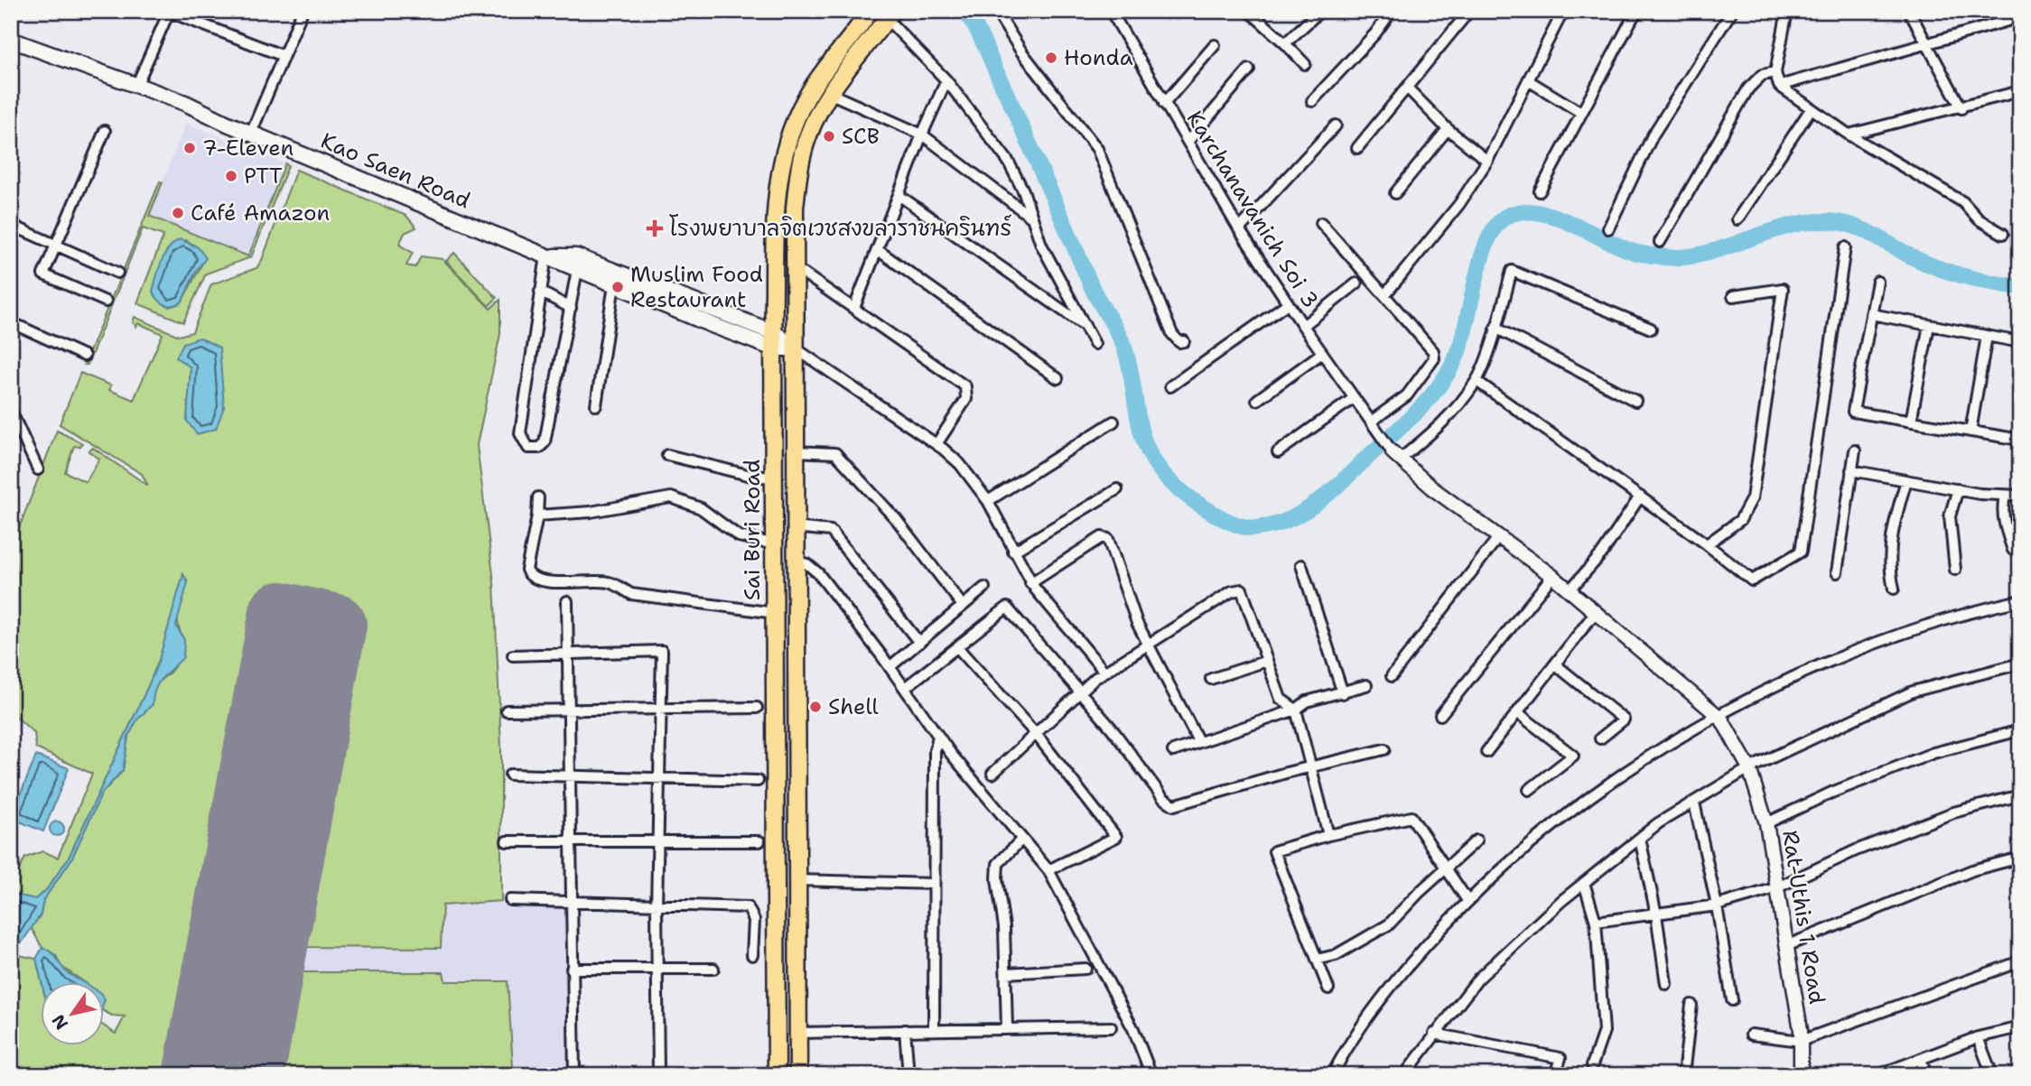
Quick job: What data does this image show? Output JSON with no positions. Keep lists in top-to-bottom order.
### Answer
{
  "streets": {
    "main road": ["Kao Saen Road", "Sai Buri Road"],
    "street": ["Karchanavanich Soi 3", "Rat-Uthis 1 Road"]
  },
  "crossings": [
    ["Kao Saen Road", "Sai Buri Road"],
    ["Karchanavanich Soi 3", "Rat-Uthis 1 Road"]
  ],
  "places": {
    "other": [
      "Honda",
      "SCB",
      "7-Eleven",
      "PTT",
      "Café Amazon",
      "Muslim Food Restaurant",
      "Shell"
    ],
    "health": ["โรงพยาบาลจิตเวชสงขลาราชนครินทร์"]
  },
  "north": "bottom left"
}
